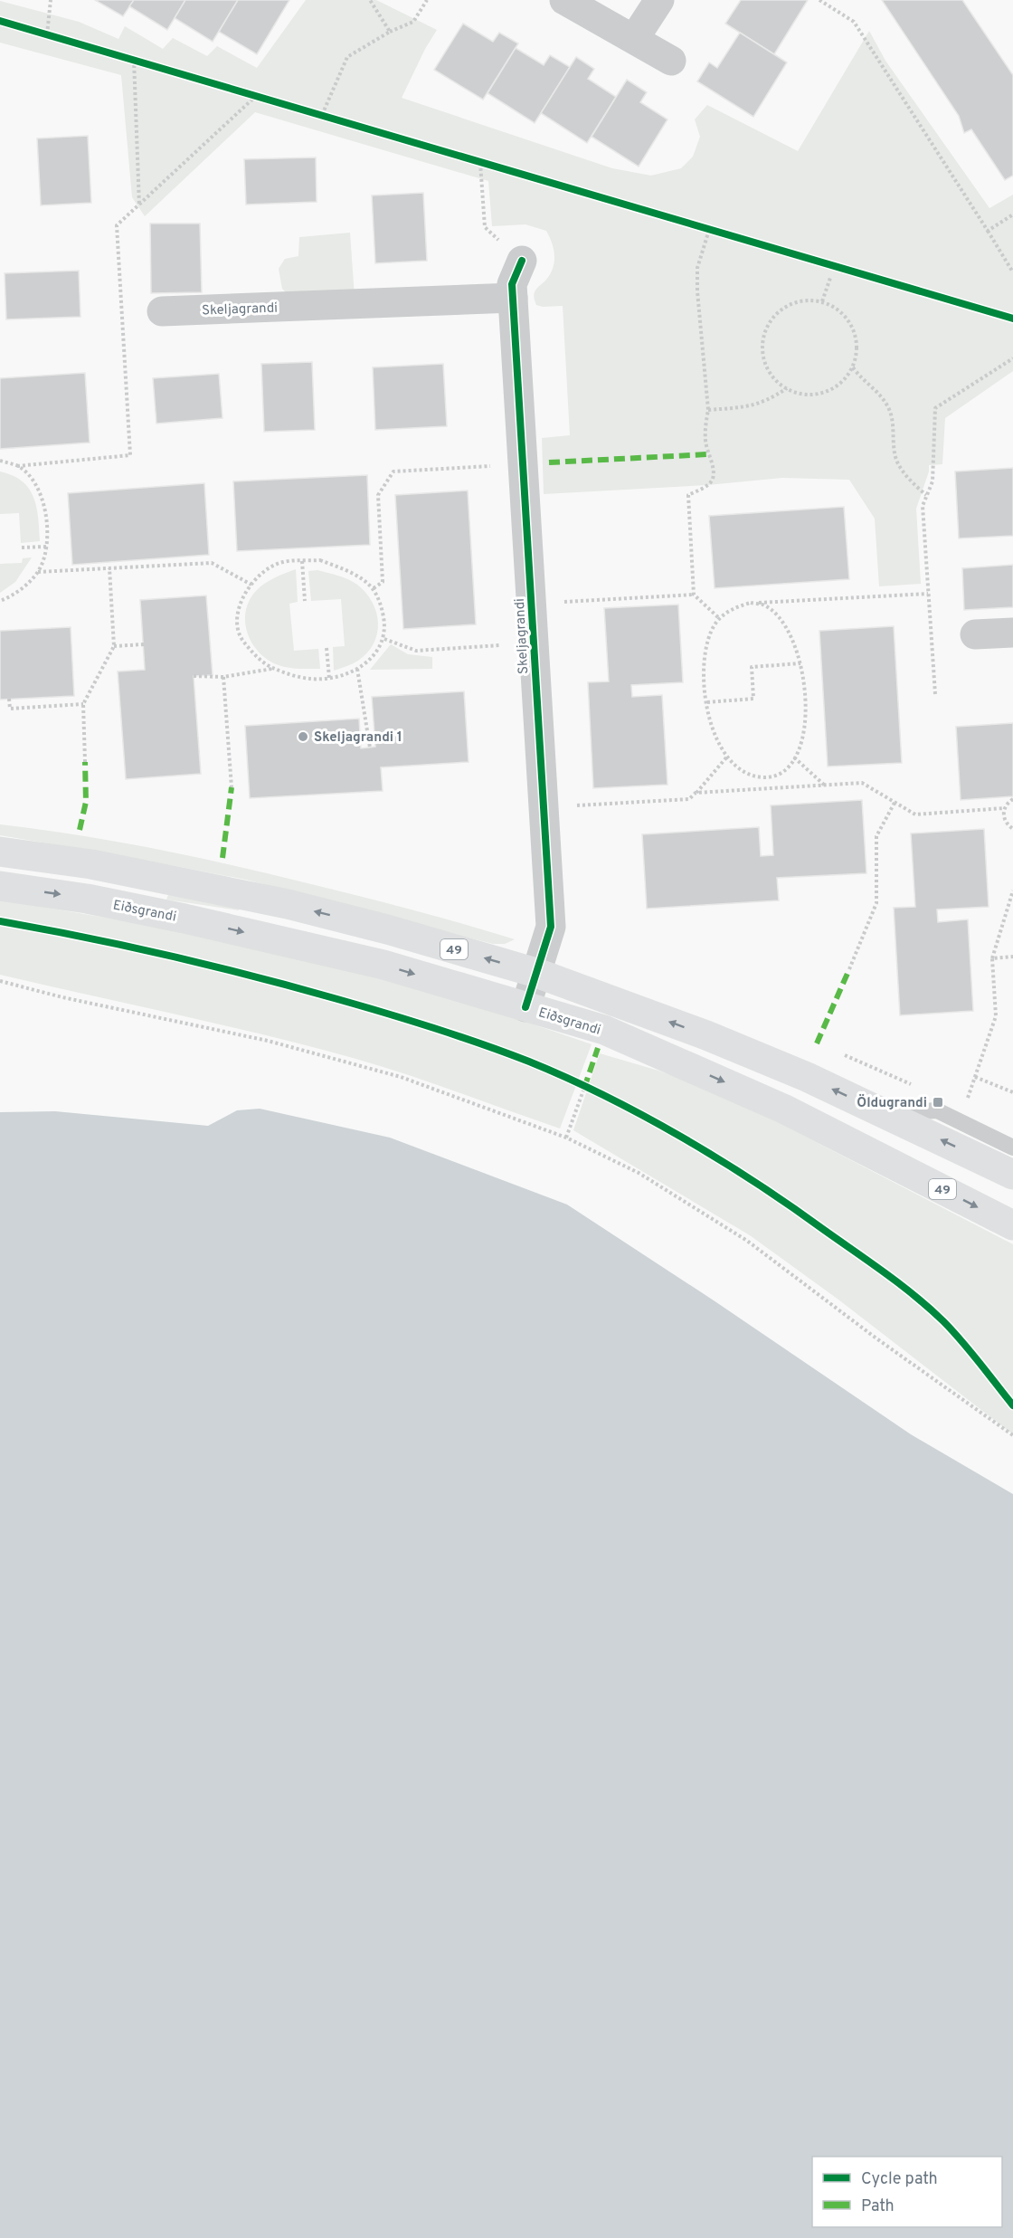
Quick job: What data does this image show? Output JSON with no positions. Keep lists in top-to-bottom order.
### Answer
{
  "streets": {
    "main road": ["Eiðsgrandi", "49"],
    "street": ["Skeljagrandi"]
  },
  "crossings": [
    ["Skeljagrandi", "Eiðsgrandi"],
    ["Skeljagrandi", "49"]
  ],
  "places": {
    "other": ["Skeljagrandi 1"],
    "transit": ["Öldugrandi"]
  },
  "legend": ["Cycle path", "Path"]
}
